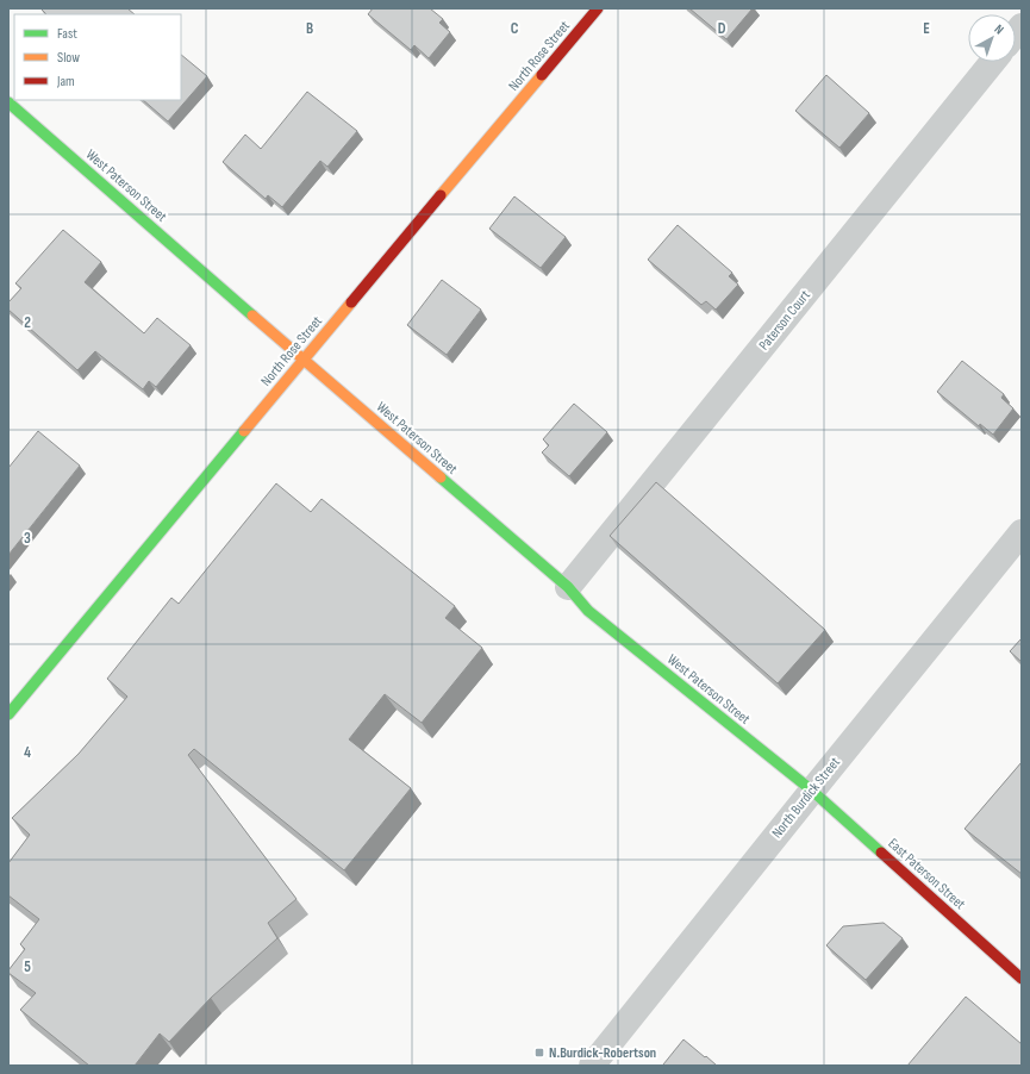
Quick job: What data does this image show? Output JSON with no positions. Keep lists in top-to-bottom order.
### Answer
{
  "streets": {
    "street": [
      "North Rose Street",
      "West Paterson Street",
      "Paterson Court",
      "North Burdick Street",
      "East Paterson Street"
    ]
  },
  "crossings": [
    ["North Rose Street", "West Paterson Street"],
    ["West Paterson Street", "Paterson Court"],
    ["West Paterson Street", "North Burdick Street"],
    ["West Paterson Street", "East Paterson Street"],
    ["North Burdick Street", "East Paterson Street"]
  ],
  "places": {
    "transit": ["N.Burdick-Robertson"]
  },
  "legend": ["Fast", "Slow", "Jam"],
  "north": "top right",
  "grid": {
    "columns": [
      "B",
      "C",
      "D",
      "E"
    ],
    "rows": [
      "2",
      "3",
      "4",
      "5"
    ]
  }
}
